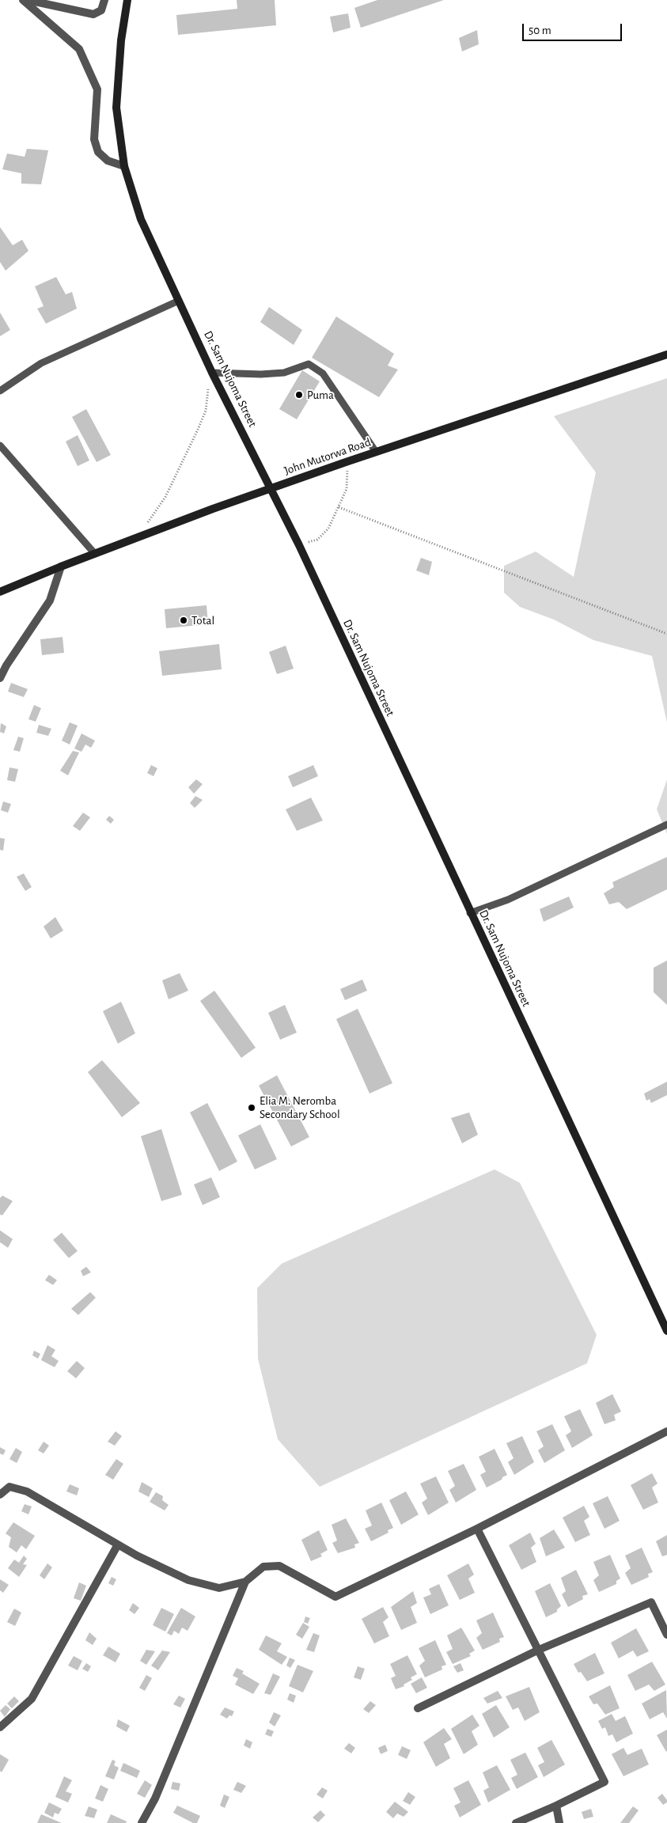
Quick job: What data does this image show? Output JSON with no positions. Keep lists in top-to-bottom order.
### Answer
{
  "streets": {
    "street": ["Dr. Sam Nujoma Street", "John Mutorwa Road"]
  },
  "crossings": [
    ["Dr. Sam Nujoma Street", "John Mutorwa Road"]
  ],
  "places": ["Puma", "Total", "Elia M. Neromba Secondary School"],
  "scale_bar": "50 m"
}
